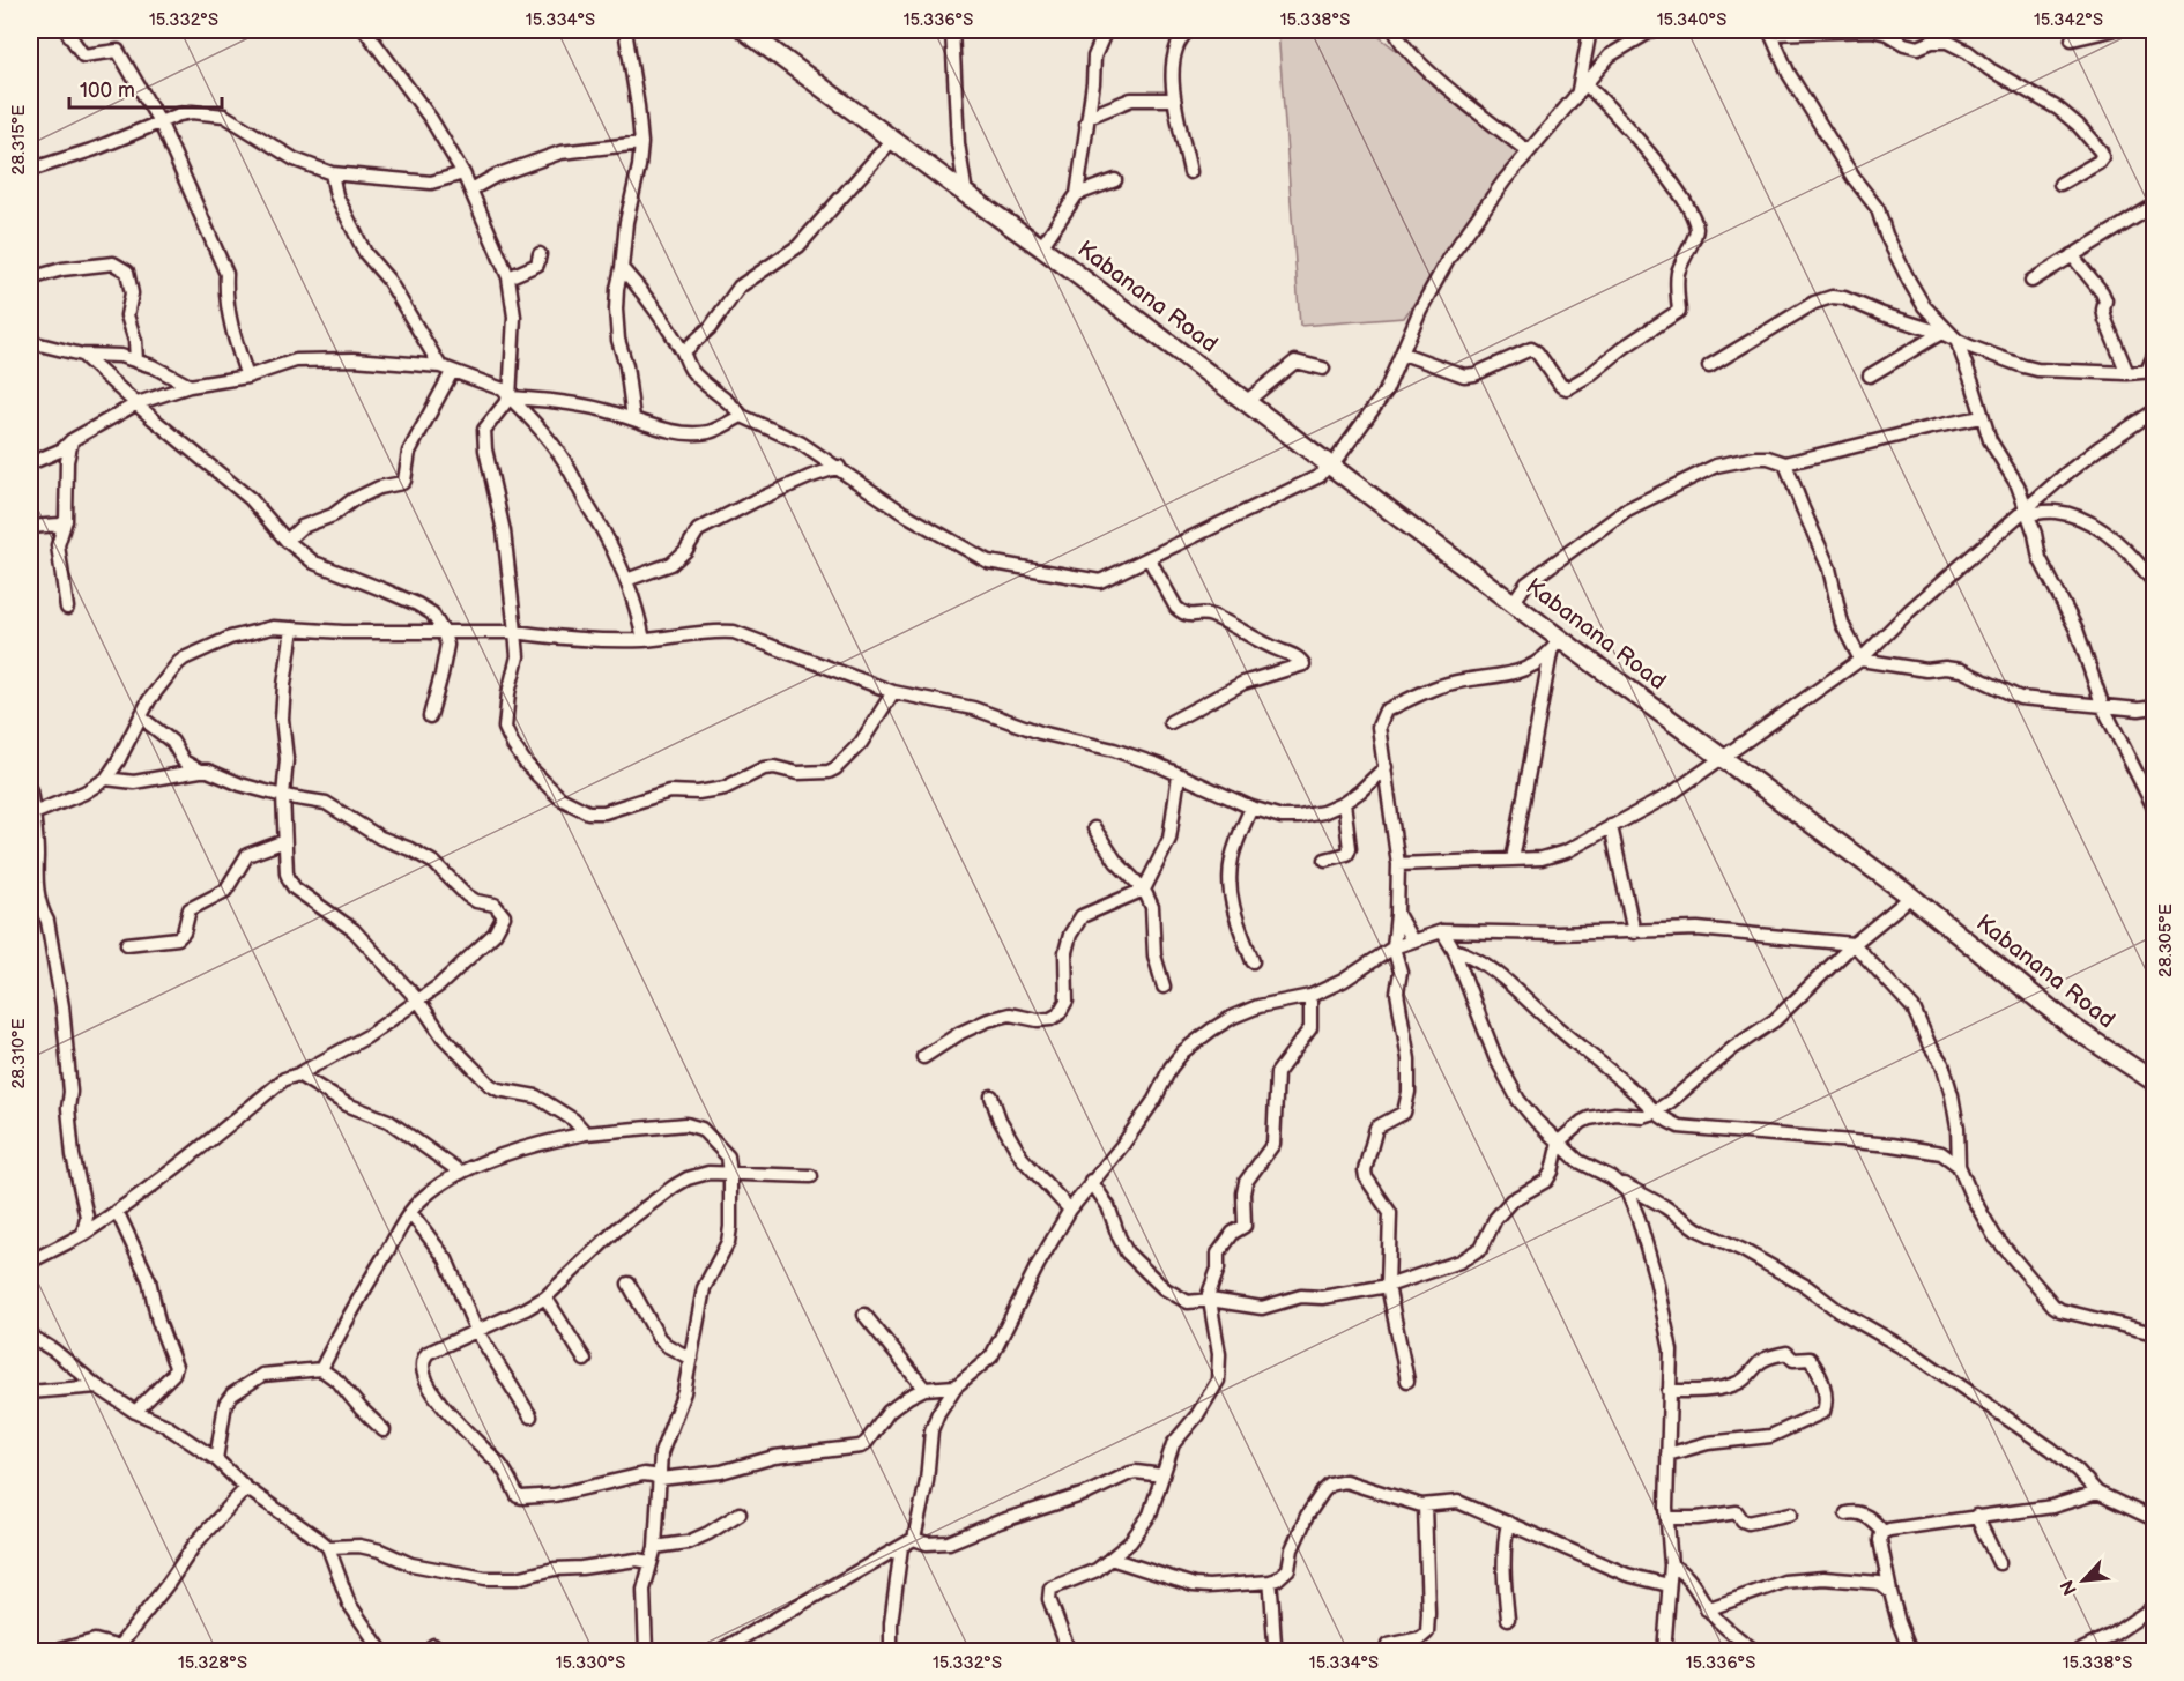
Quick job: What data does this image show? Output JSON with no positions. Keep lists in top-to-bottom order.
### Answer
{
  "streets": {
    "street": ["Kabanana Road"]
  },
  "scale_bar": "100 m",
  "north": "bottom left",
  "coordinates": [
    "15.332°S",
    "15.334°S",
    "15.336°S",
    "15.338°S",
    "15.340°S",
    "15.342°S",
    "28.315°E",
    "28.305°E",
    "28.310°E",
    "15.328°S",
    "15.330°S"
  ]
}
